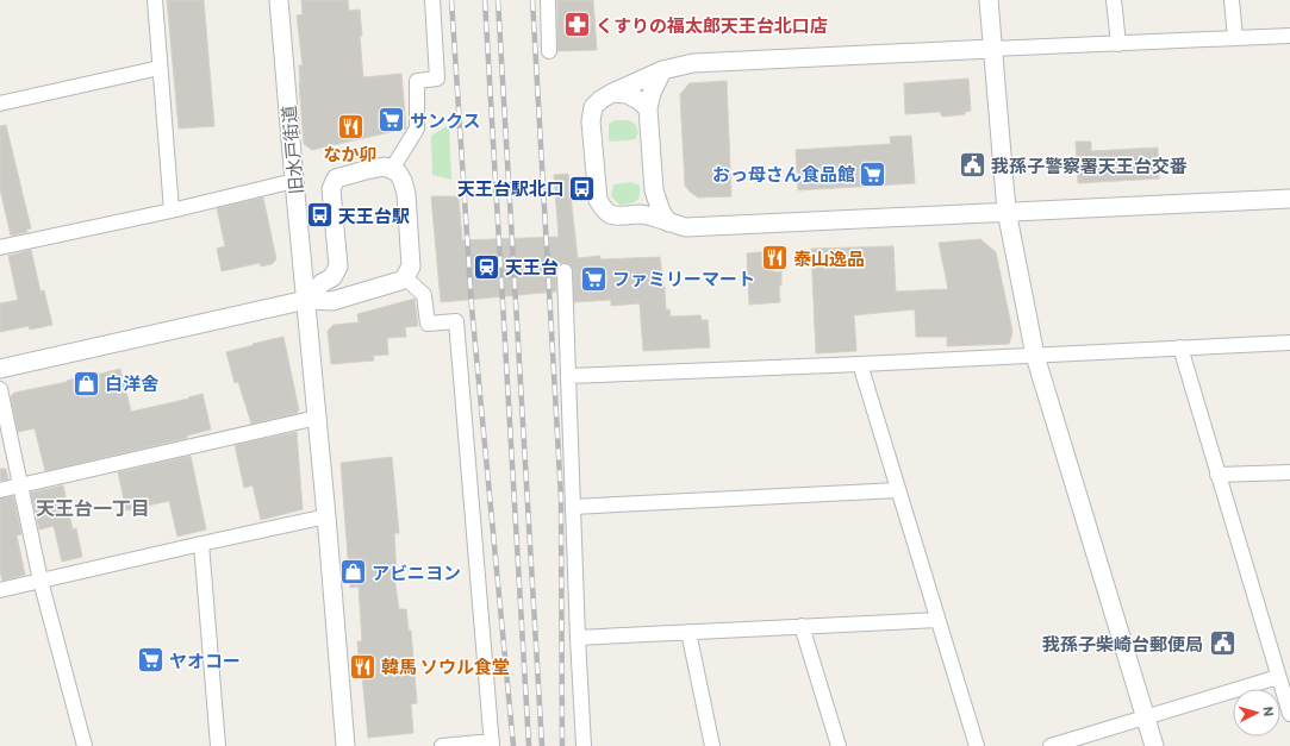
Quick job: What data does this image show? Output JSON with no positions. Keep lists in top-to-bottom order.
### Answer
{
  "streets": {
    "street": ["旧水戸街道"]
  },
  "districts": ["天王台一丁目"],
  "places": {
    "pharmacy": ["くすりの福太郎天王台北口店"],
    "supermarket": [
      "サンクス",
      "おっ母さん食品館",
      "ファミリーマート",
      "ヤオコー"
    ],
    "restaurant": ["なか卯", "泰山逸品", "韓馬 ソウル食堂"],
    "public building": ["我孫子警察署天王台交番", "我孫子柴崎台郵便局"],
    "bus stop": ["天王台駅北口", "天王台駅"],
    "station": ["天王台"],
    "shop": ["白洋舍", "アビニヨン"]
  },
  "north": "right"
}
